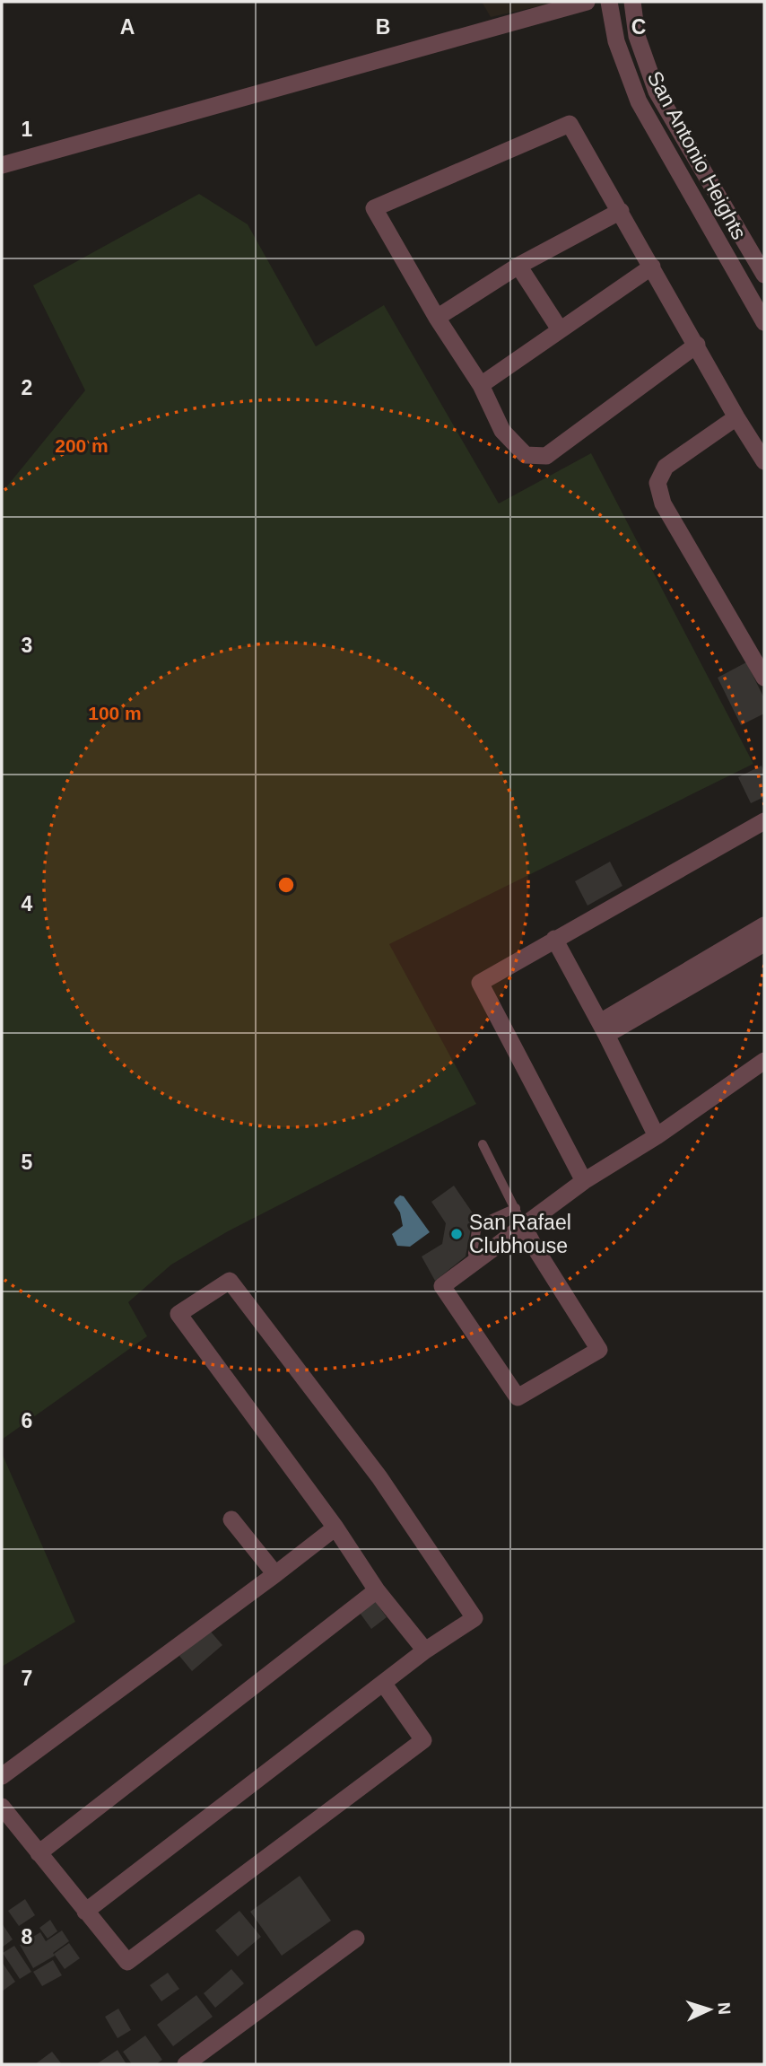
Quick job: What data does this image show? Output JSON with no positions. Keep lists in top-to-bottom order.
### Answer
{
  "streets": {
    "street": ["San Antonio Heights"]
  },
  "places": ["San Rafael Clubhouse"],
  "north": "right",
  "grid": {
    "columns": ["A", "B", "C"],
    "rows": [
      "1",
      "2",
      "3",
      "4",
      "5",
      "6",
      "7",
      "8"
    ]
  },
  "rings": ["200 m", "100 m"]
}
